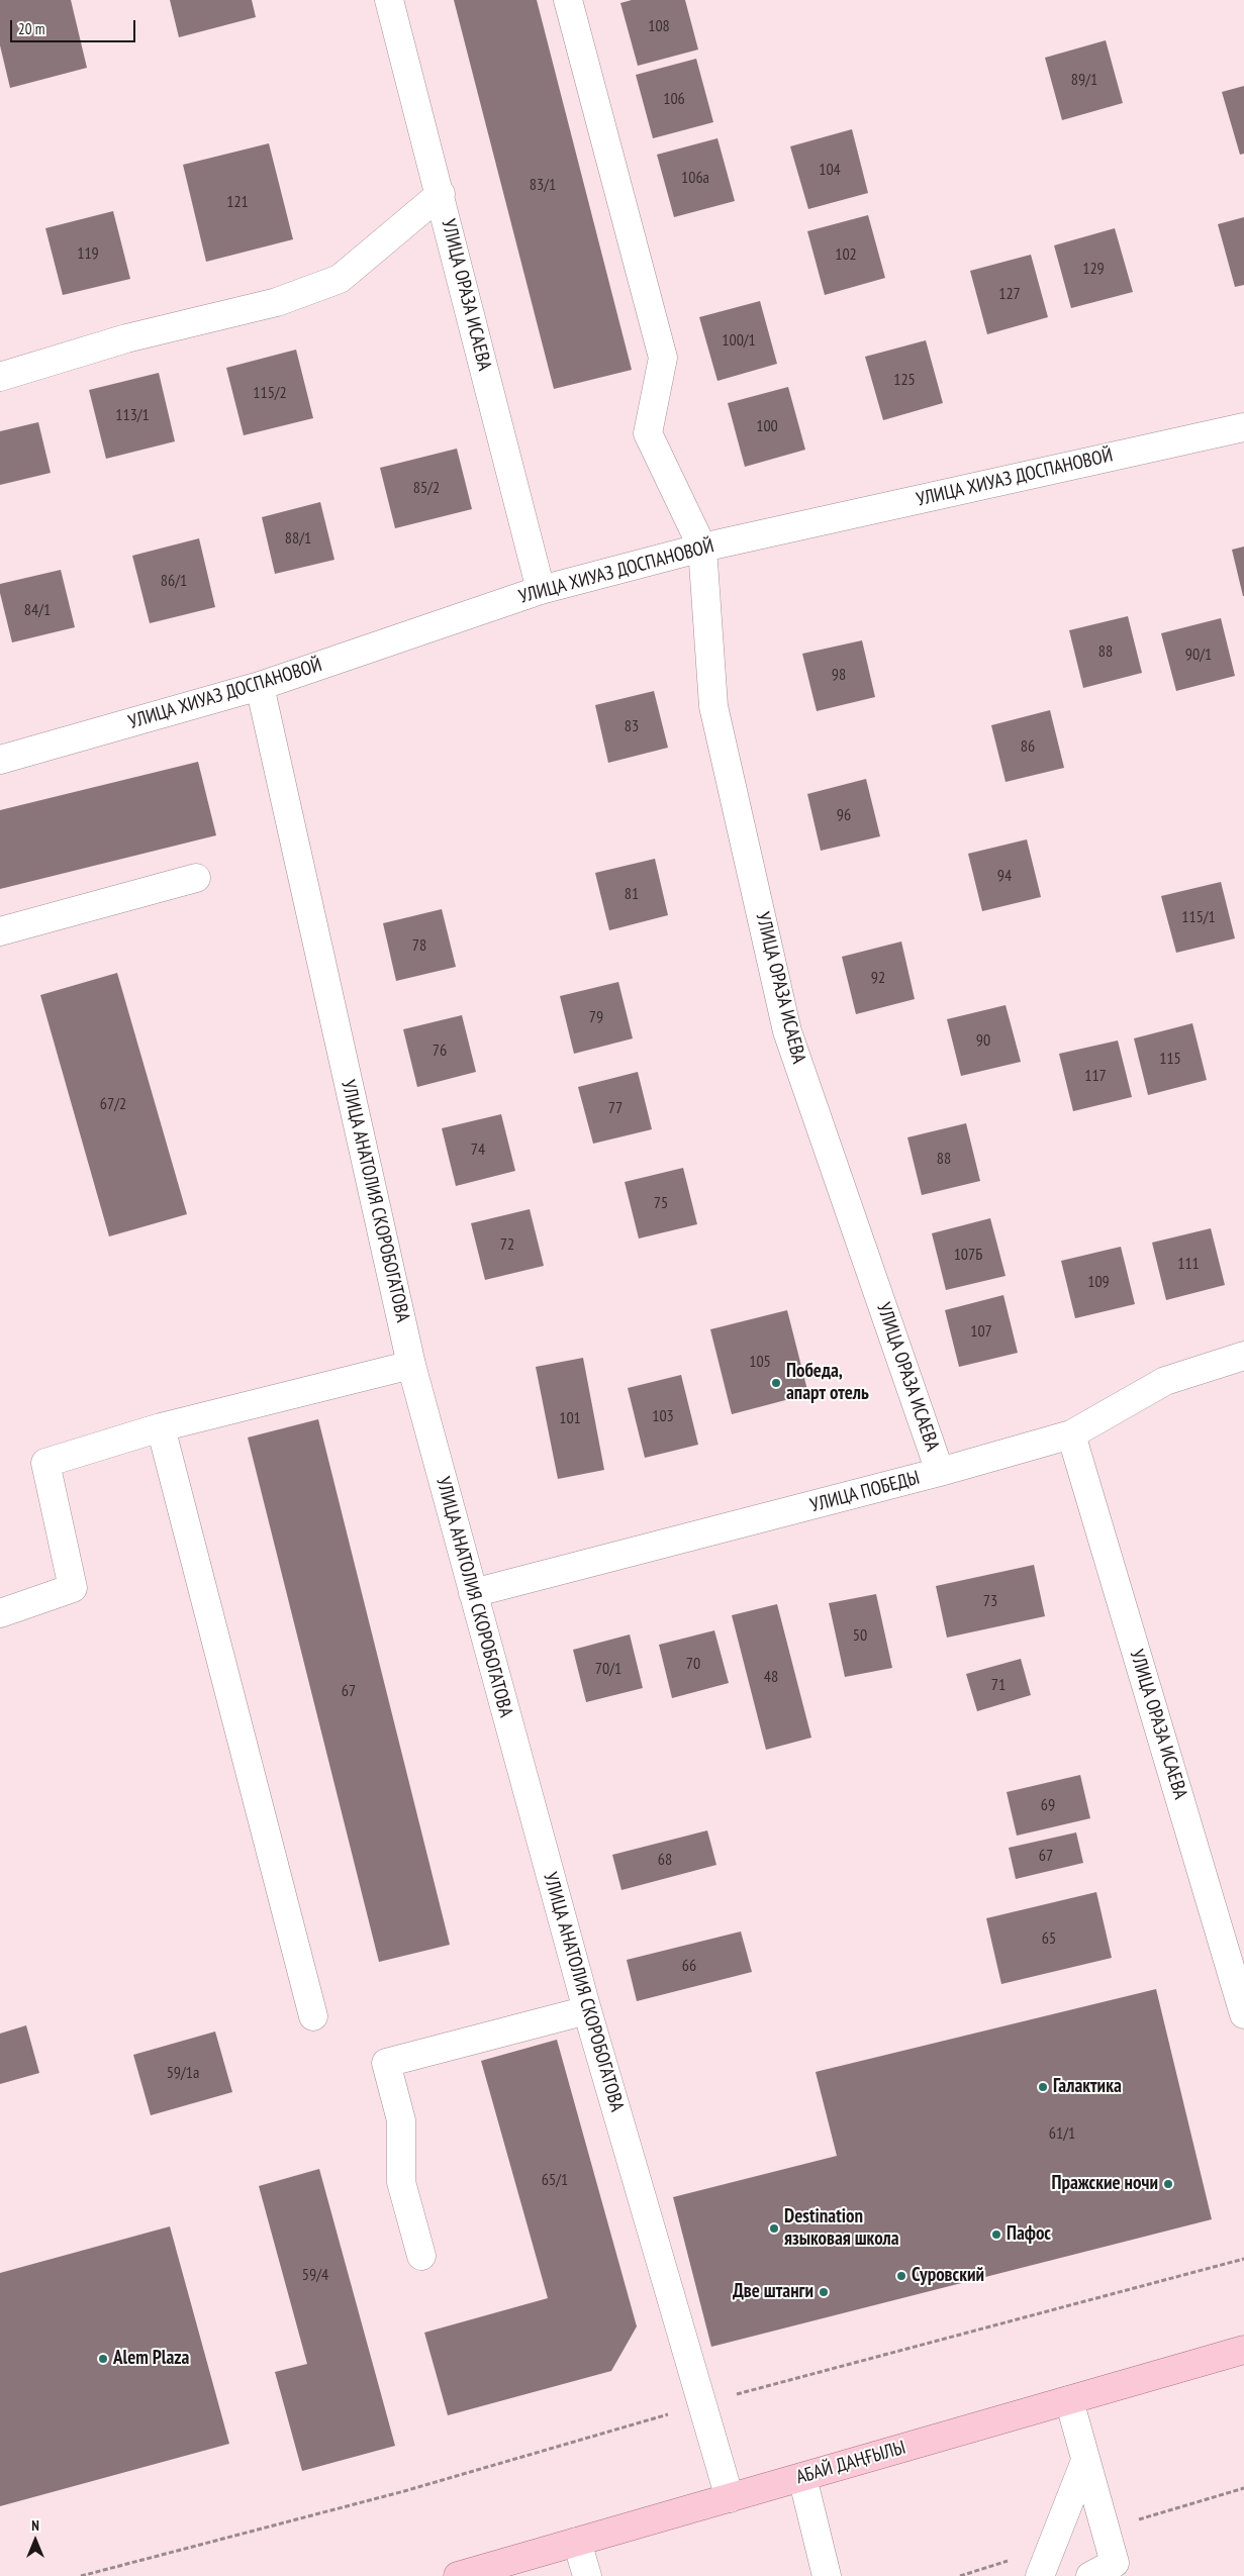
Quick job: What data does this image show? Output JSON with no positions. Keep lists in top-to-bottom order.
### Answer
{
  "streets": {
    "main road": ["АБАЙ ДАҢҒЫЛЫ"],
    "street": [
      "УЛИЦА ОРАЗА ИСАЕВА",
      "УЛИЦА ХИУАЗ ДОСПАНОВОЙ",
      "УЛИЦА АНАТОЛИЯ СКОРОБОГАТОВА",
      "УЛИЦА ПОБЕДЫ"
    ]
  },
  "crossings": [
    ["УЛИЦА ОРАЗА ИСАЕВА", "УЛИЦА ХИУАЗ ДОСПАНОВОЙ"],
    ["УЛИЦА ОРАЗА ИСАЕВА", "УЛИЦА ПОБЕДЫ"],
    ["УЛИЦА ХИУАЗ ДОСПАНОВОЙ", "УЛИЦА АНАТОЛИЯ СКОРОБОГАТОВА"],
    ["УЛИЦА АНАТОЛИЯ СКОРОБОГАТОВА", "УЛИЦА ПОБЕДЫ"],
    ["УЛИЦА АНАТОЛИЯ СКОРОБОГАТОВА", "АБАЙ ДАҢҒЫЛЫ"]
  ],
  "places": [
    "Победа, апарт отель",
    "Галактика",
    "Пражские ночи",
    "Destination языковая школа",
    "Пафос",
    "Суровский",
    "Две штанги",
    "Alem Plaza"
  ],
  "house_numbers": [
    "108",
    "89/1",
    "106",
    "104",
    "106а",
    "83/1",
    "121",
    "119",
    "102",
    "129",
    "127",
    "100/1",
    "125",
    "115/2",
    "113/1",
    "100",
    "85/2",
    "88/1",
    "86/1",
    "84/1",
    "88",
    "90/1",
    "98",
    "83",
    "86",
    "96",
    "94",
    "81",
    "115/1",
    "78",
    "92",
    "79",
    "90",
    "76",
    "115",
    "117",
    "67/2",
    "77",
    "74",
    "88",
    "75",
    "72",
    "107Б",
    "111",
    "109",
    "107",
    "105",
    "103",
    "101",
    "73",
    "50",
    "70",
    "70/1",
    "48",
    "71",
    "67",
    "69",
    "67",
    "68",
    "65",
    "66",
    "59/1а",
    "61/1",
    "65/1",
    "59/4"
  ],
  "scale_bar": "20 m",
  "north": "top"
}
